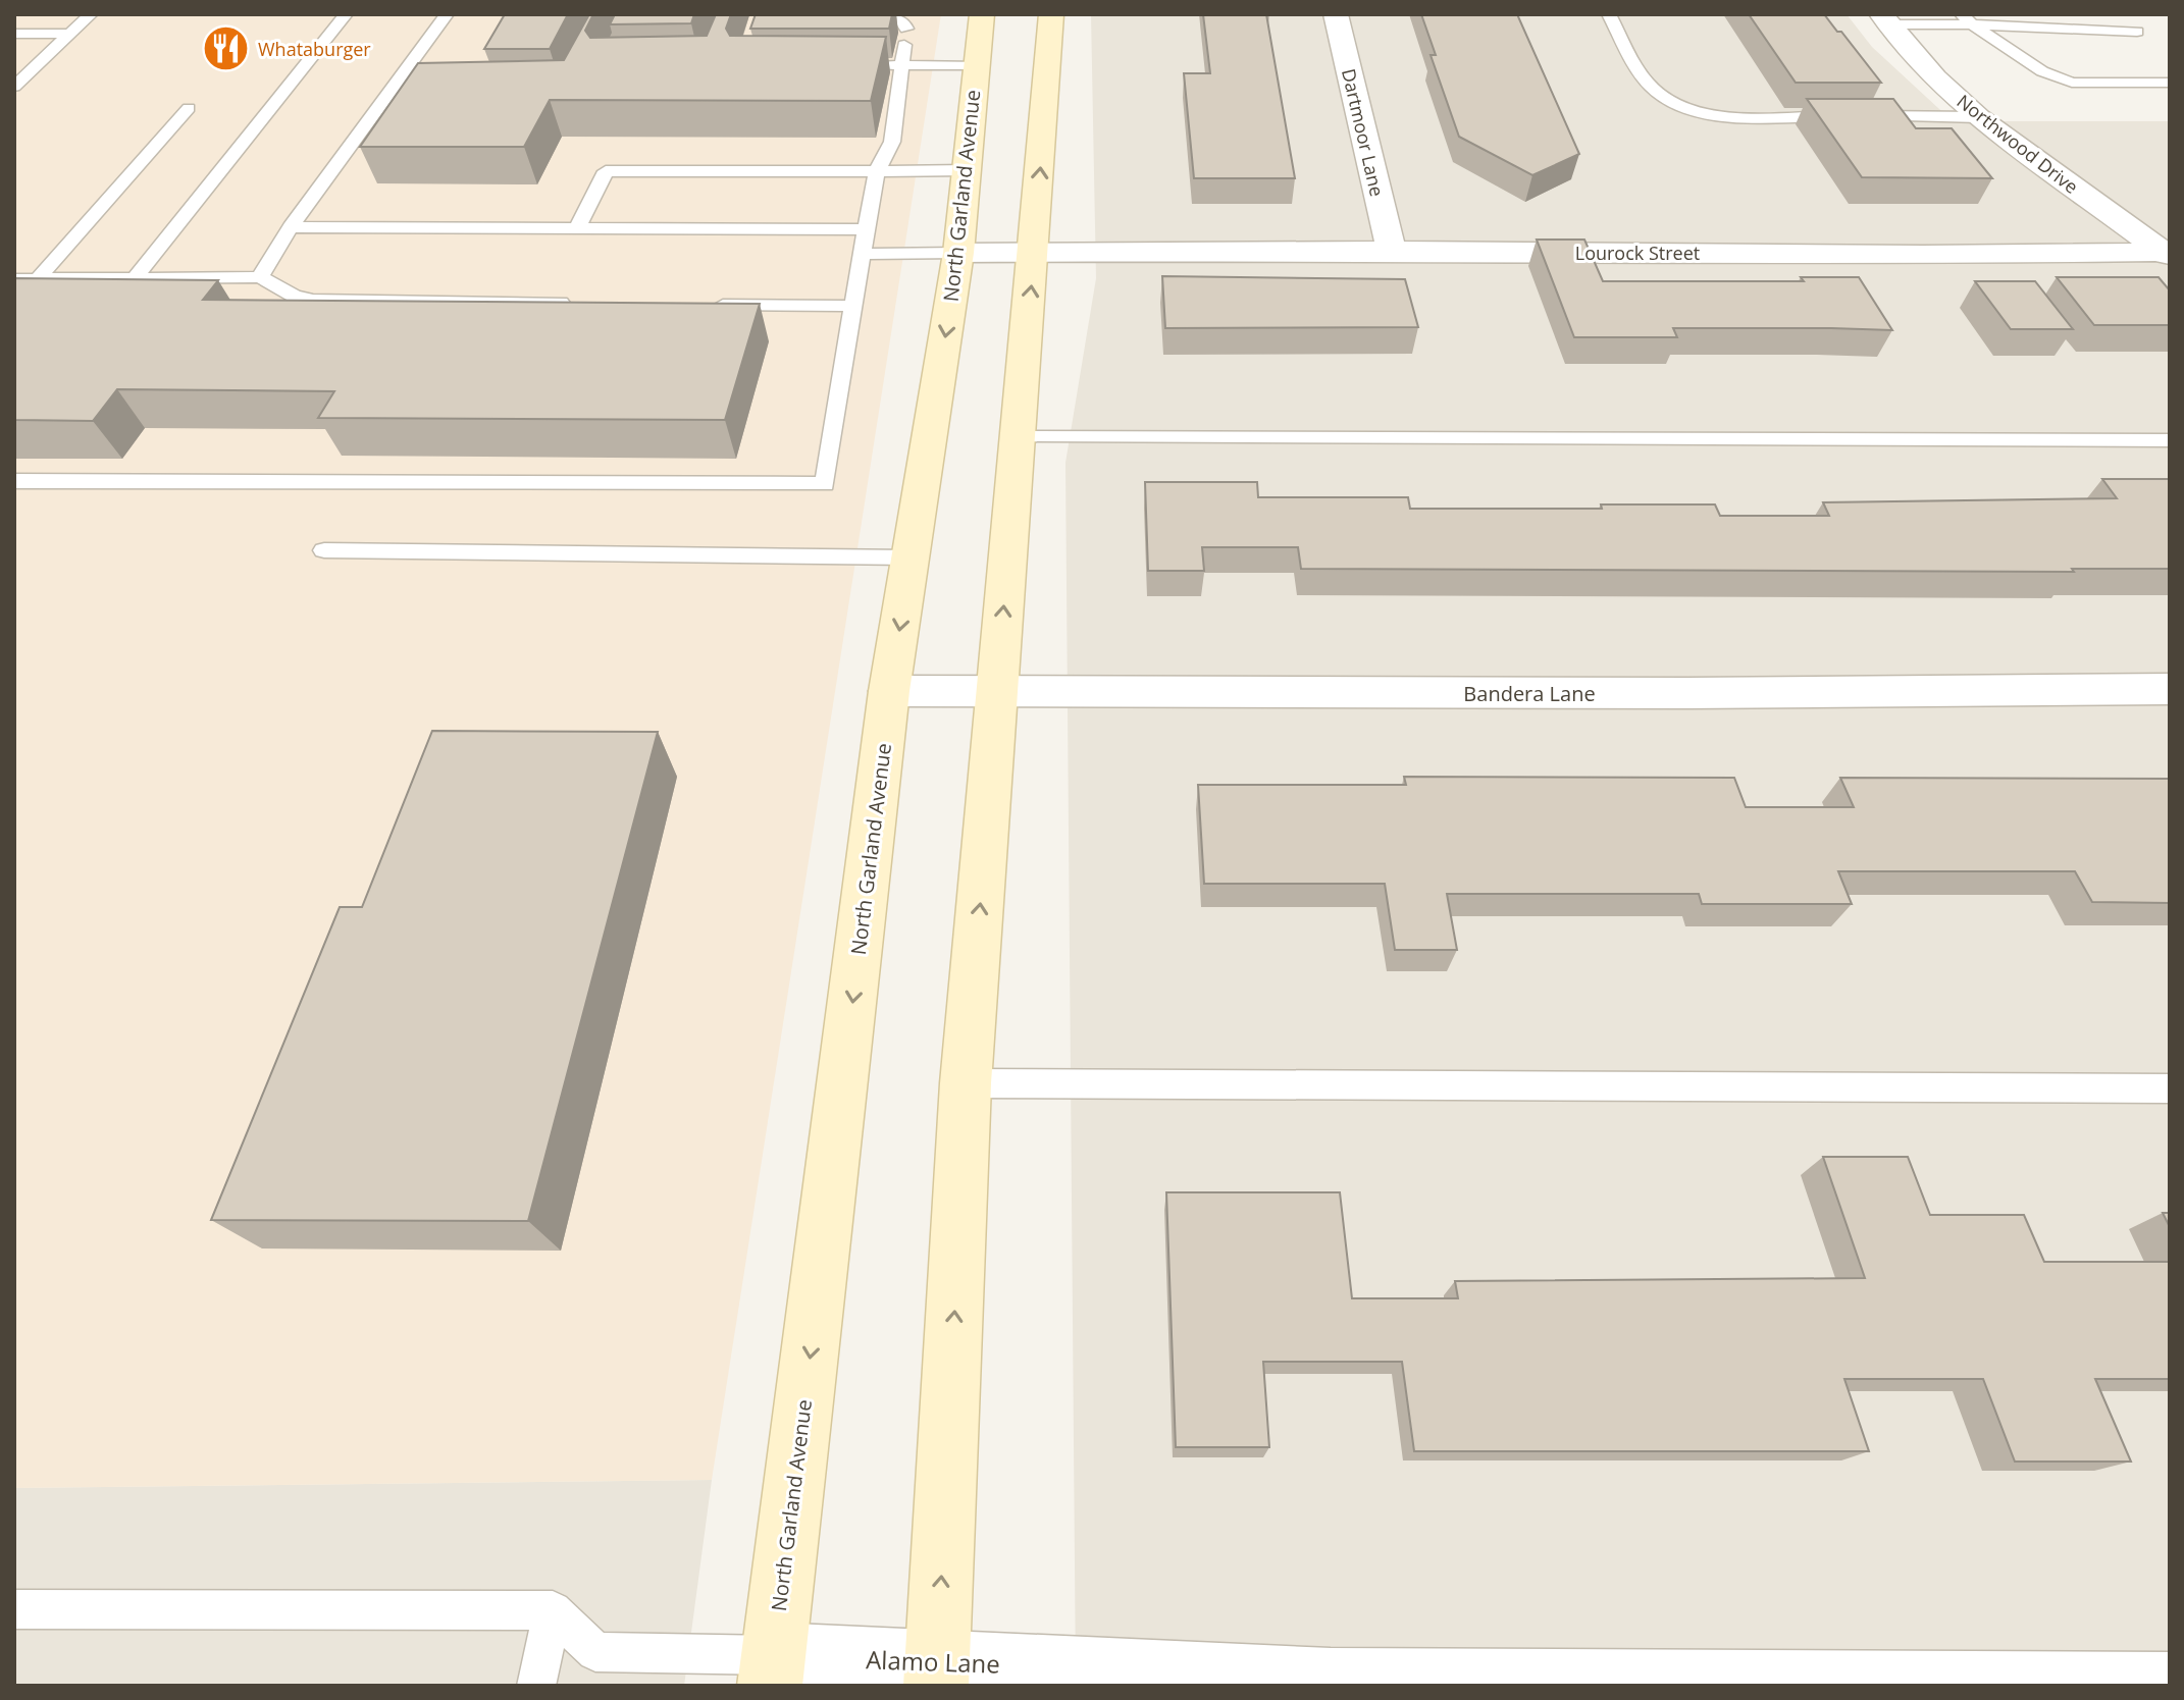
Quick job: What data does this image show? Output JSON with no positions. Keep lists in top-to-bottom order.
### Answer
{
  "streets": {
    "main road": ["North Garland Avenue"],
    "street": [
      "Dartmoor Lane",
      "Northwood Drive",
      "Lourock Street",
      "Bandera Lane",
      "Alamo Lane"
    ]
  },
  "crossings": [
    ["Dartmoor Lane", "Lourock Street"],
    ["Northwood Drive", "Lourock Street"],
    ["North Garland Avenue", "Lourock Street"],
    ["North Garland Avenue", "Bandera Lane"],
    ["North Garland Avenue", "Alamo Lane"]
  ],
  "places": {
    "restaurant": ["Whataburger"]
  }
}
